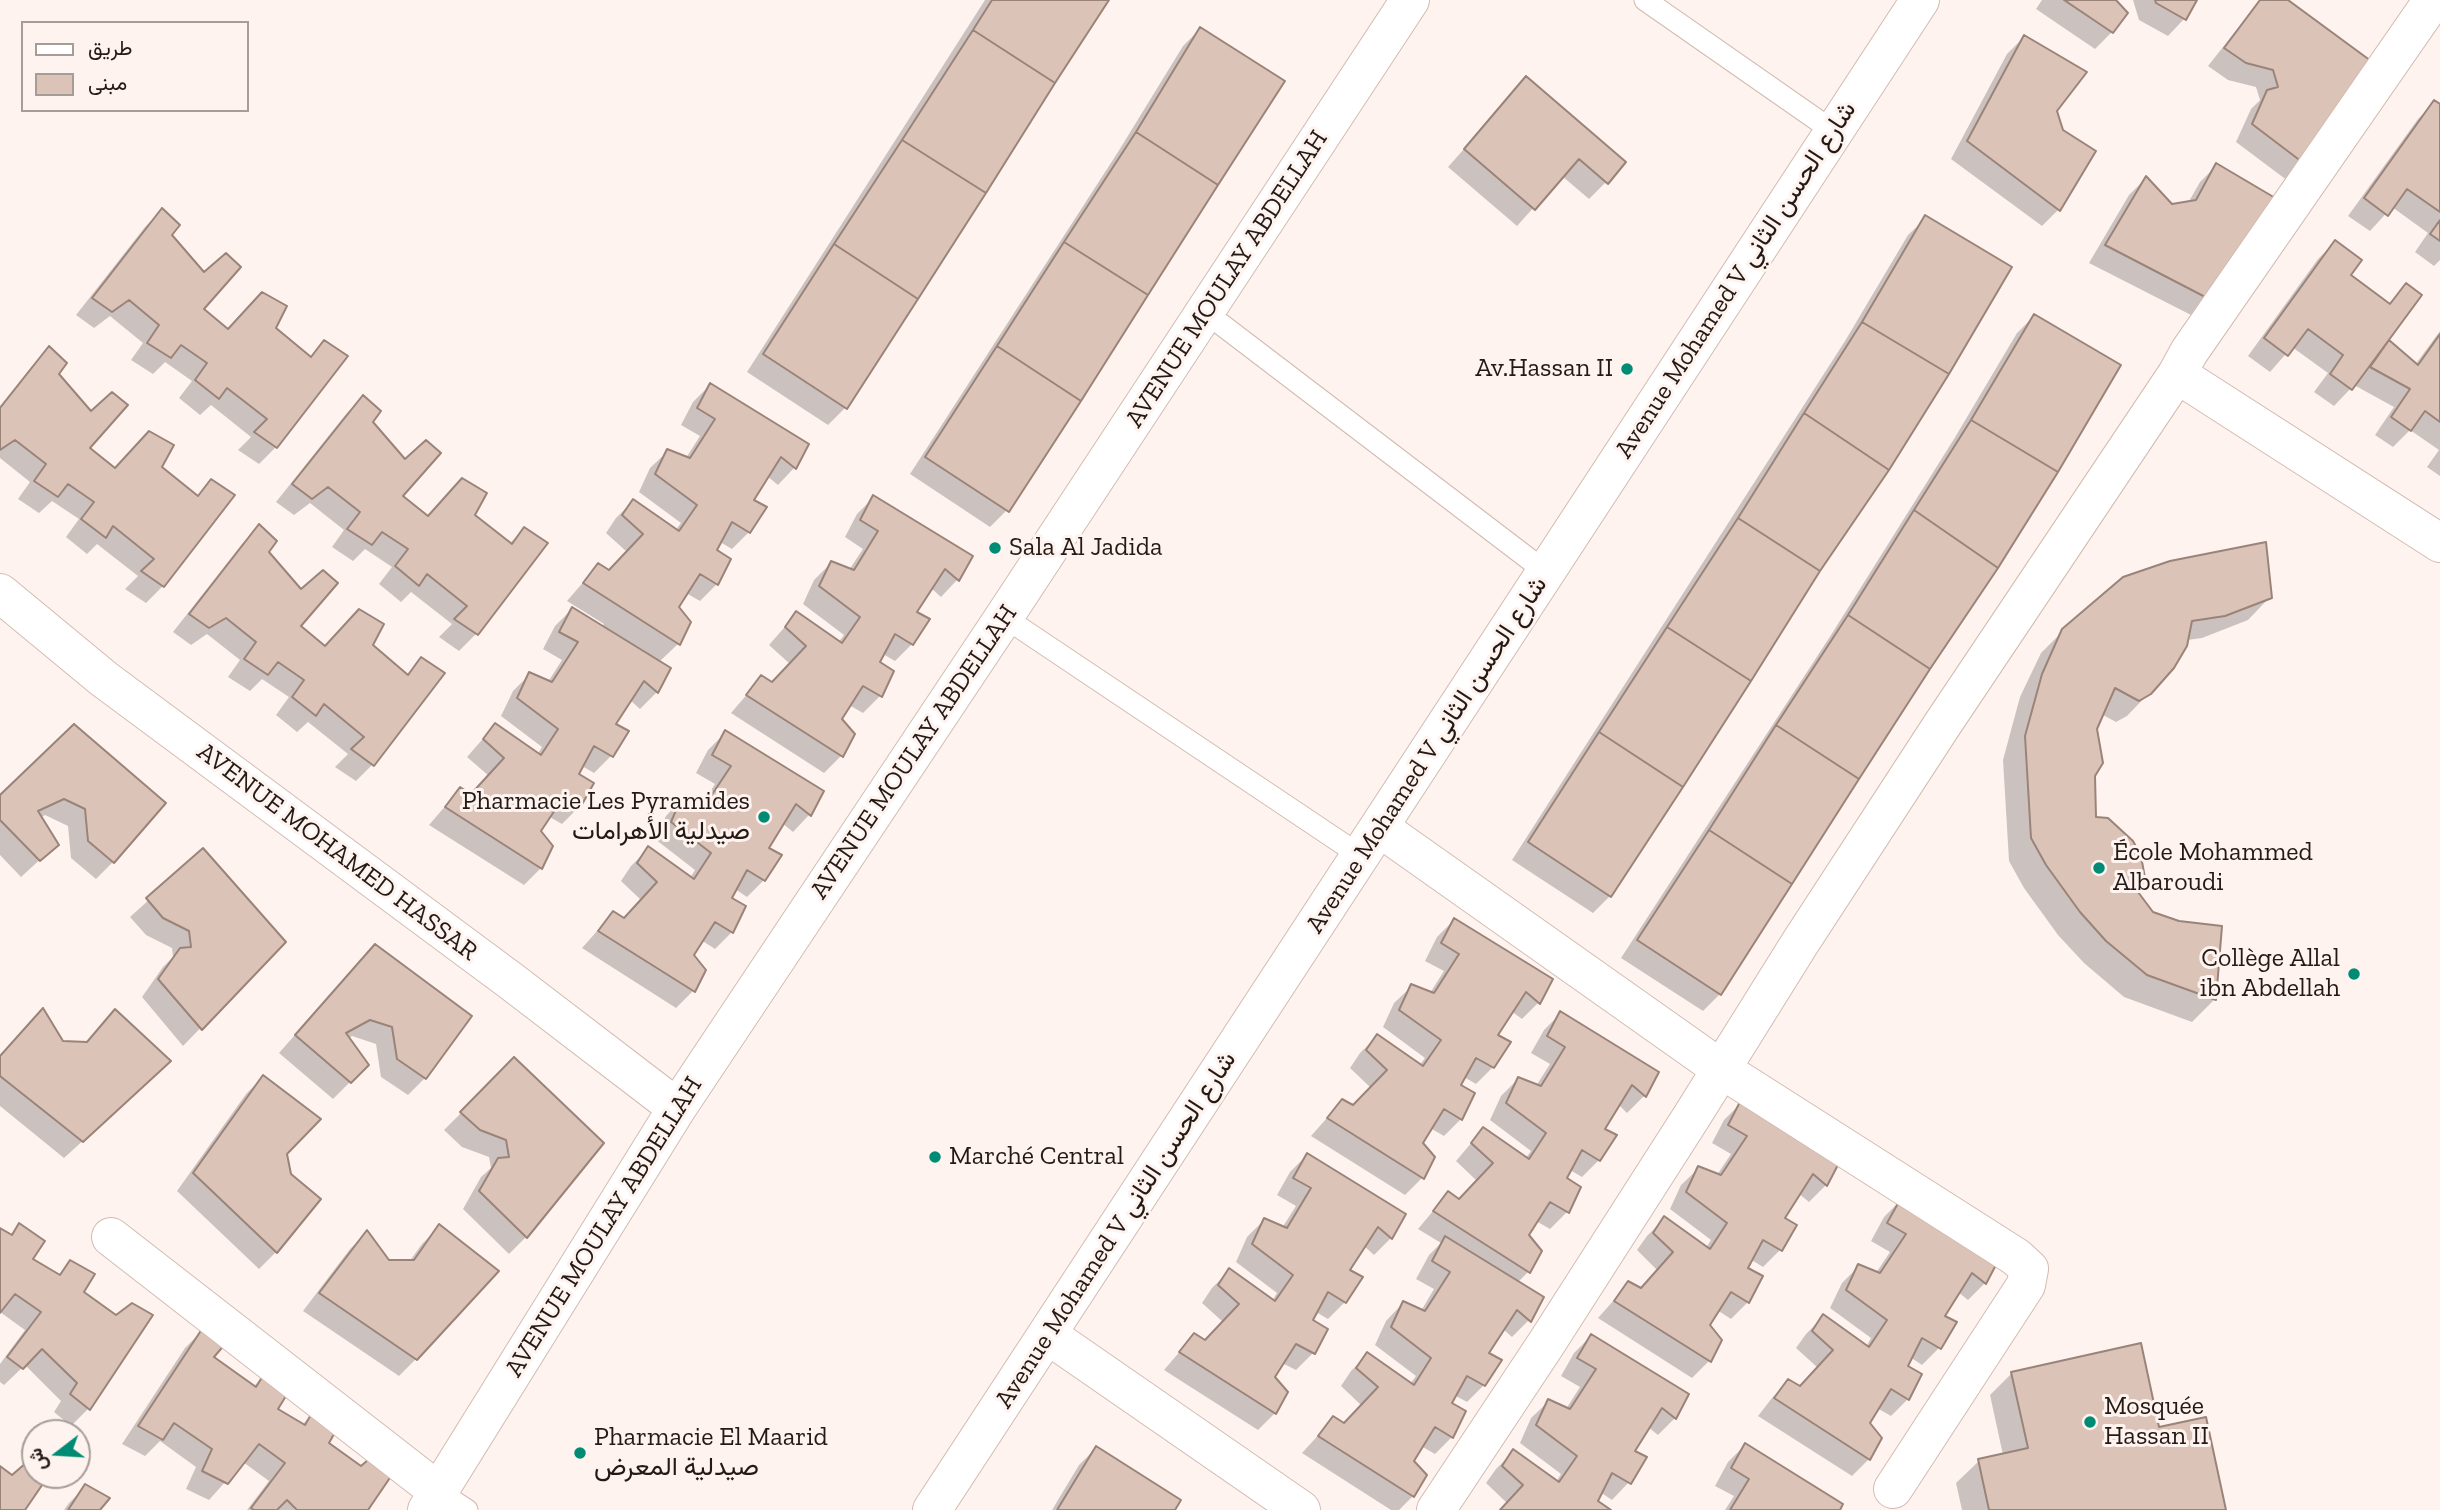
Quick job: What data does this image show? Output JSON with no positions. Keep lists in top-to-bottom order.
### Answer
{
  "streets": {
    "street": ["AVENUE MOULAY ABDELLAH", "Avenue Mohamed V شارع الحسن الثاني", "AVENUE MOHAMED HASSAR"]
  },
  "crossings": [
    ["AVENUE MOULAY ABDELLAH", "AVENUE MOHAMED HASSAR"]
  ],
  "places": [
    "Av.Hassan II",
    "Sala Al Jadida",
    "Pharmacie Les Pyramides صيدلية الأهرامات",
    "École Mohammed Albaroudi",
    "Collège Allal ibn Abdellah",
    "Marché Central",
    "Mosquée Hassan II",
    "Pharmacie El Maarid صيدلية المعرض"
  ],
  "legend": ["طريق", "مبنى"],
  "north": "left"
}
